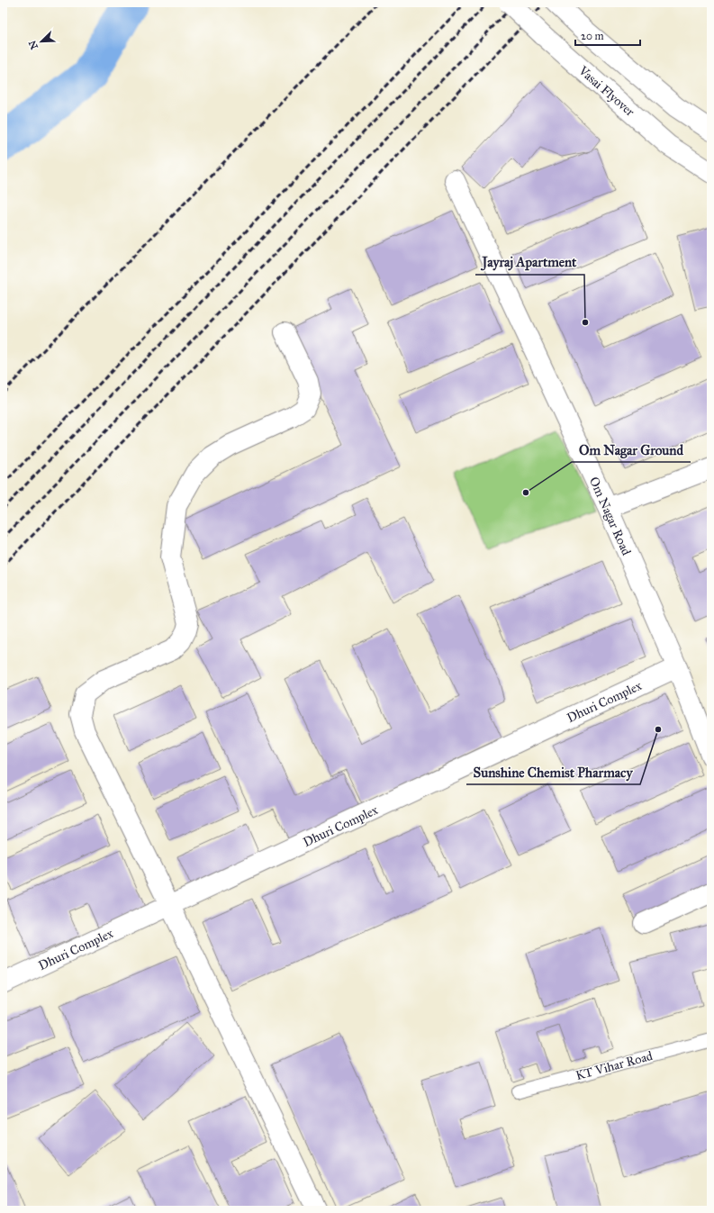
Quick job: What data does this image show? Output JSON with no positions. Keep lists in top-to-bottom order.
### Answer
{
  "streets": {
    "street": ["Vasai Flyover", "Om Nagar Road", "Dhuri Complex"],
    "lane": ["KT Vihar Road"]
  },
  "crossings": [
    ["Om Nagar Road", "Dhuri Complex"]
  ],
  "places": ["Jayraj Apartment", "Om Nagar Ground", "Sunshine Chemist Pharmacy"],
  "scale_bar": "20 m",
  "north": "bottom left"
}
